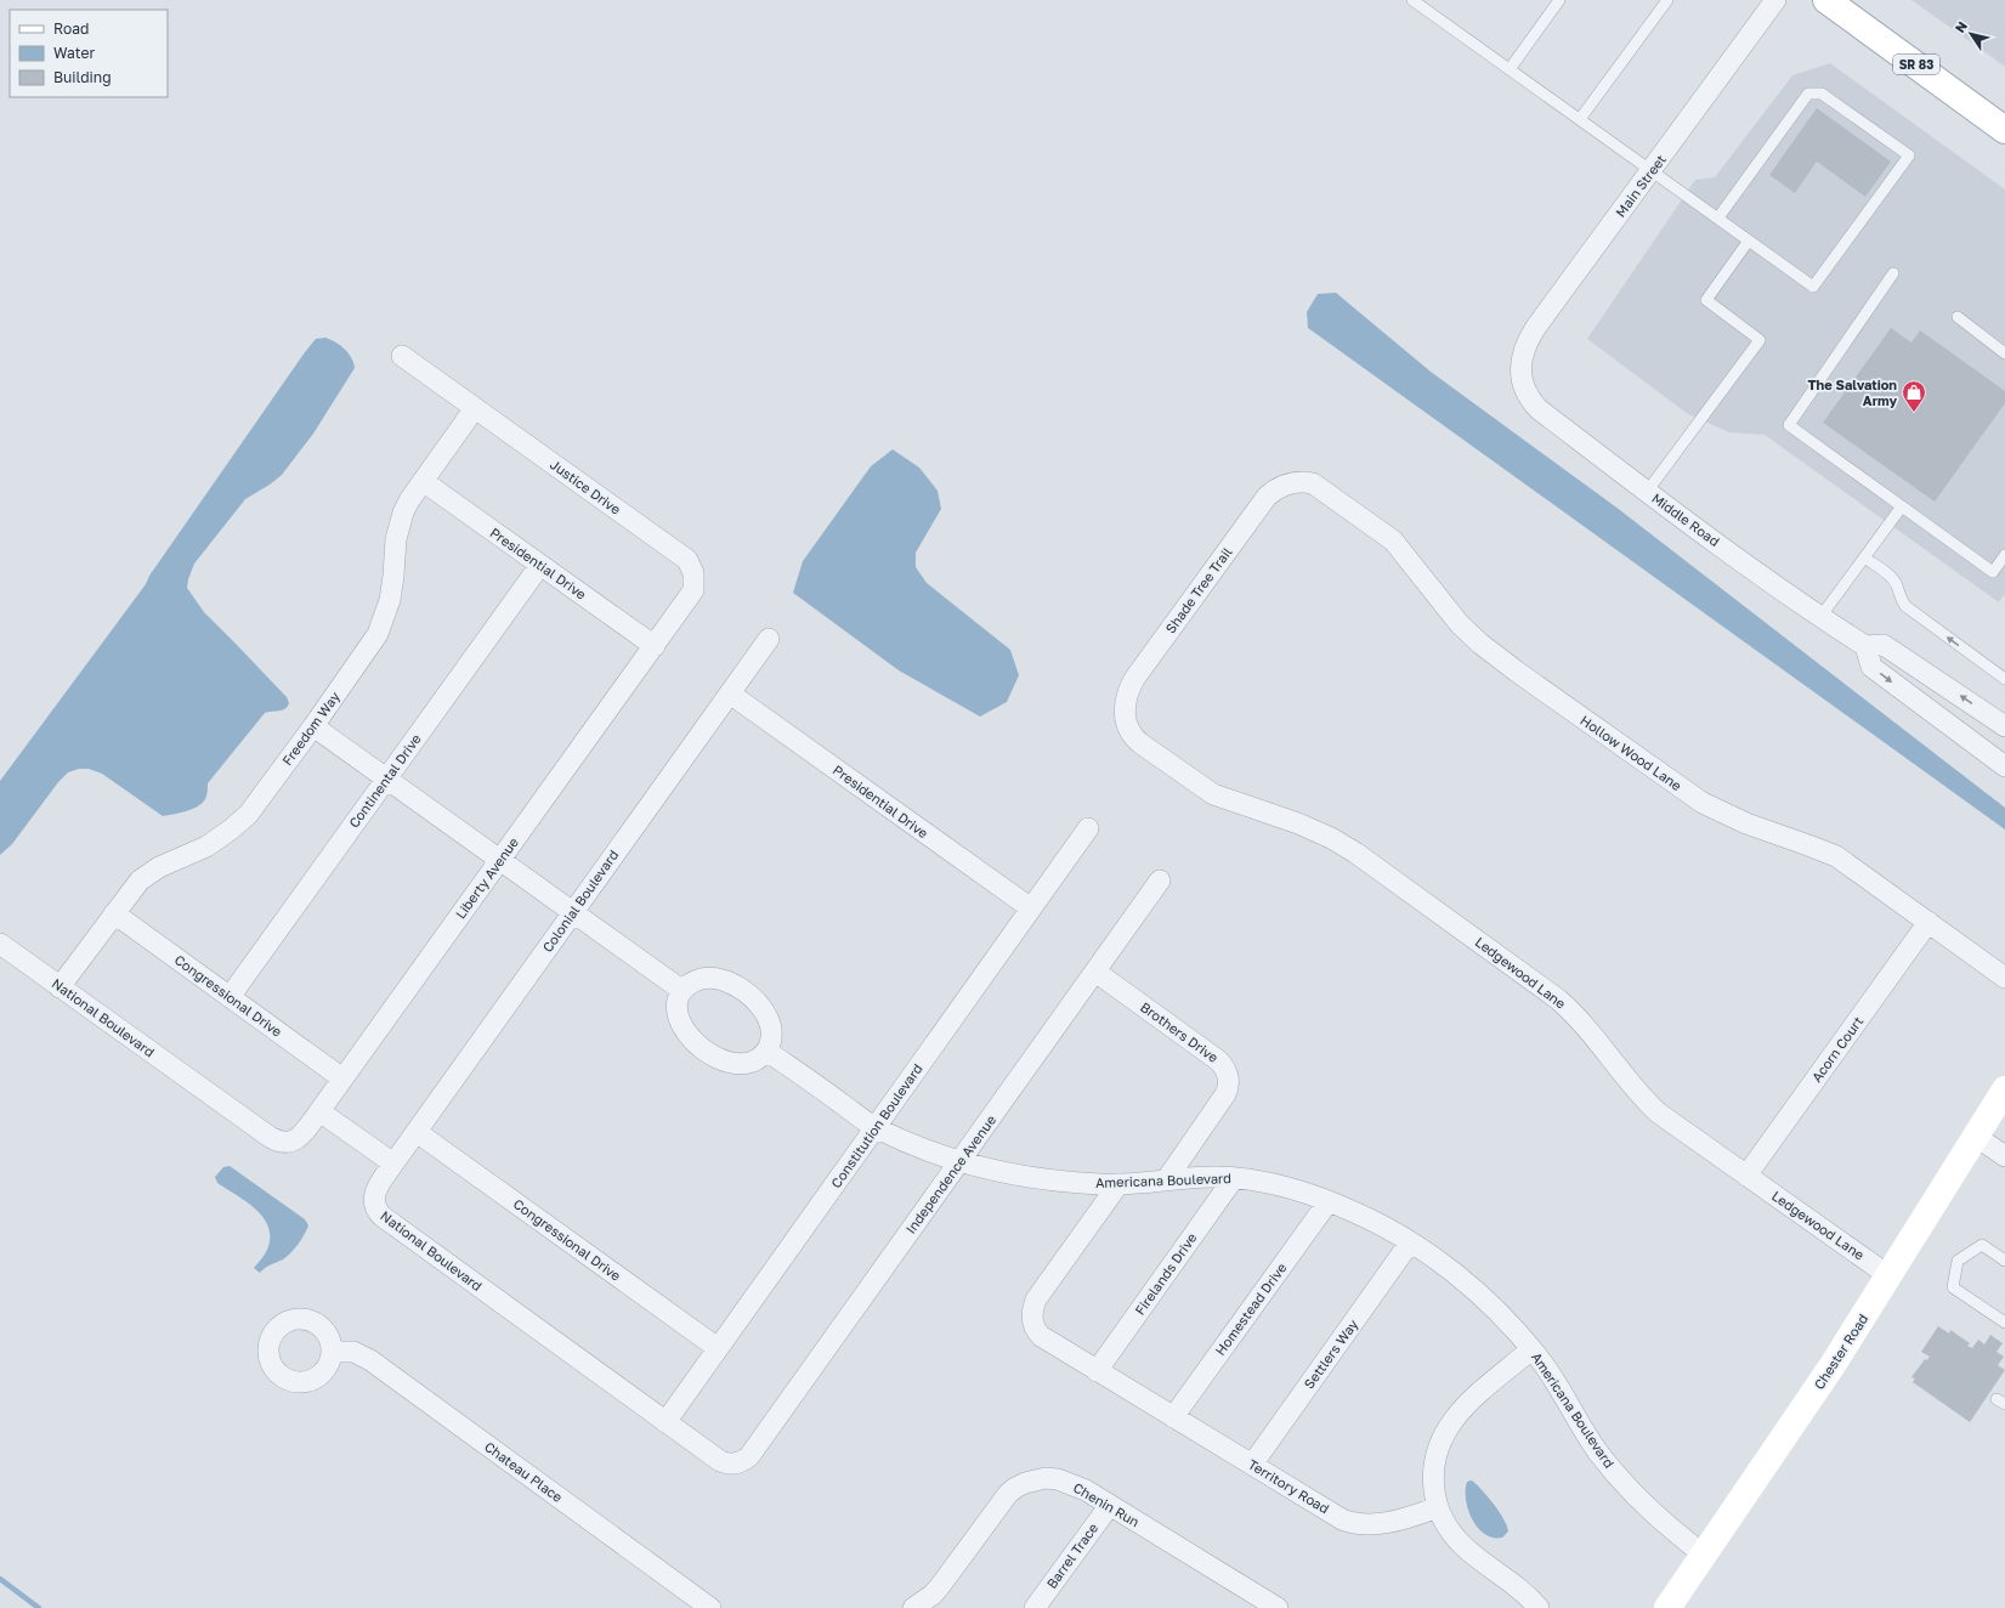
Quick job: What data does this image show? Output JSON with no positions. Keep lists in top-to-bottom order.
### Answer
{
  "streets": {
    "street": [
      "SR 83",
      "Main Street",
      "Justice Drive",
      "Middle Road",
      "Presidential Drive",
      "Shade Tree Trail",
      "Freedom Way",
      "Hollow Wood Lane",
      "Continental Drive",
      "Liberty Avenue",
      "Colonial Boulevard",
      "Ledgewood Lane",
      "Congressional Drive",
      "National Boulevard",
      "Brothers Drive",
      "Acorn Court",
      "Constitution Boulevard",
      "Independence Avenue",
      "Americana Boulevard",
      "Firelands Drive",
      "Homestead Drive",
      "Chester Road",
      "Settlers Way",
      "Chateau Place",
      "Territory Road",
      "Chenin Run",
      "Barrel Trace"
    ]
  },
  "crossings": [
    ["Main Street", "Middle Road"],
    ["Justice Drive", "Presidential Drive"],
    ["Justice Drive", "Freedom Way"],
    ["Justice Drive", "Liberty Avenue"],
    ["Presidential Drive", "Freedom Way"],
    ["Presidential Drive", "Continental Drive"],
    ["Presidential Drive", "Liberty Avenue"],
    ["Presidential Drive", "Colonial Boulevard"],
    ["Presidential Drive", "Constitution Boulevard"],
    ["Shade Tree Trail", "Hollow Wood Lane"],
    ["Shade Tree Trail", "Ledgewood Lane"],
    ["Freedom Way", "Congressional Drive"],
    ["Freedom Way", "National Boulevard"],
    ["Hollow Wood Lane", "Acorn Court"],
    ["Continental Drive", "Congressional Drive"],
    ["Liberty Avenue", "Congressional Drive"],
    ["Liberty Avenue", "National Boulevard"],
    ["Colonial Boulevard", "Congressional Drive"],
    ["Colonial Boulevard", "National Boulevard"],
    ["Ledgewood Lane", "Acorn Court"],
    ["Ledgewood Lane", "Chester Road"],
    ["Congressional Drive", "Constitution Boulevard"],
    ["National Boulevard", "Constitution Boulevard"],
    ["National Boulevard", "Independence Avenue"],
    ["Brothers Drive", "Independence Avenue"],
    ["Brothers Drive", "Americana Boulevard"],
    ["Constitution Boulevard", "Americana Boulevard"],
    ["Independence Avenue", "Americana Boulevard"],
    ["Americana Boulevard", "Firelands Drive"],
    ["Americana Boulevard", "Homestead Drive"],
    ["Americana Boulevard", "Chester Road"],
    ["Americana Boulevard", "Settlers Way"],
    ["Americana Boulevard", "Territory Road"],
    ["Firelands Drive", "Territory Road"],
    ["Homestead Drive", "Territory Road"],
    ["Settlers Way", "Territory Road"],
    ["Chenin Run", "Barrel Trace"]
  ],
  "places": {
    "shop": ["The Salvation Army"]
  },
  "legend": ["Road", "Water", "Building"],
  "north": "top left"
}
